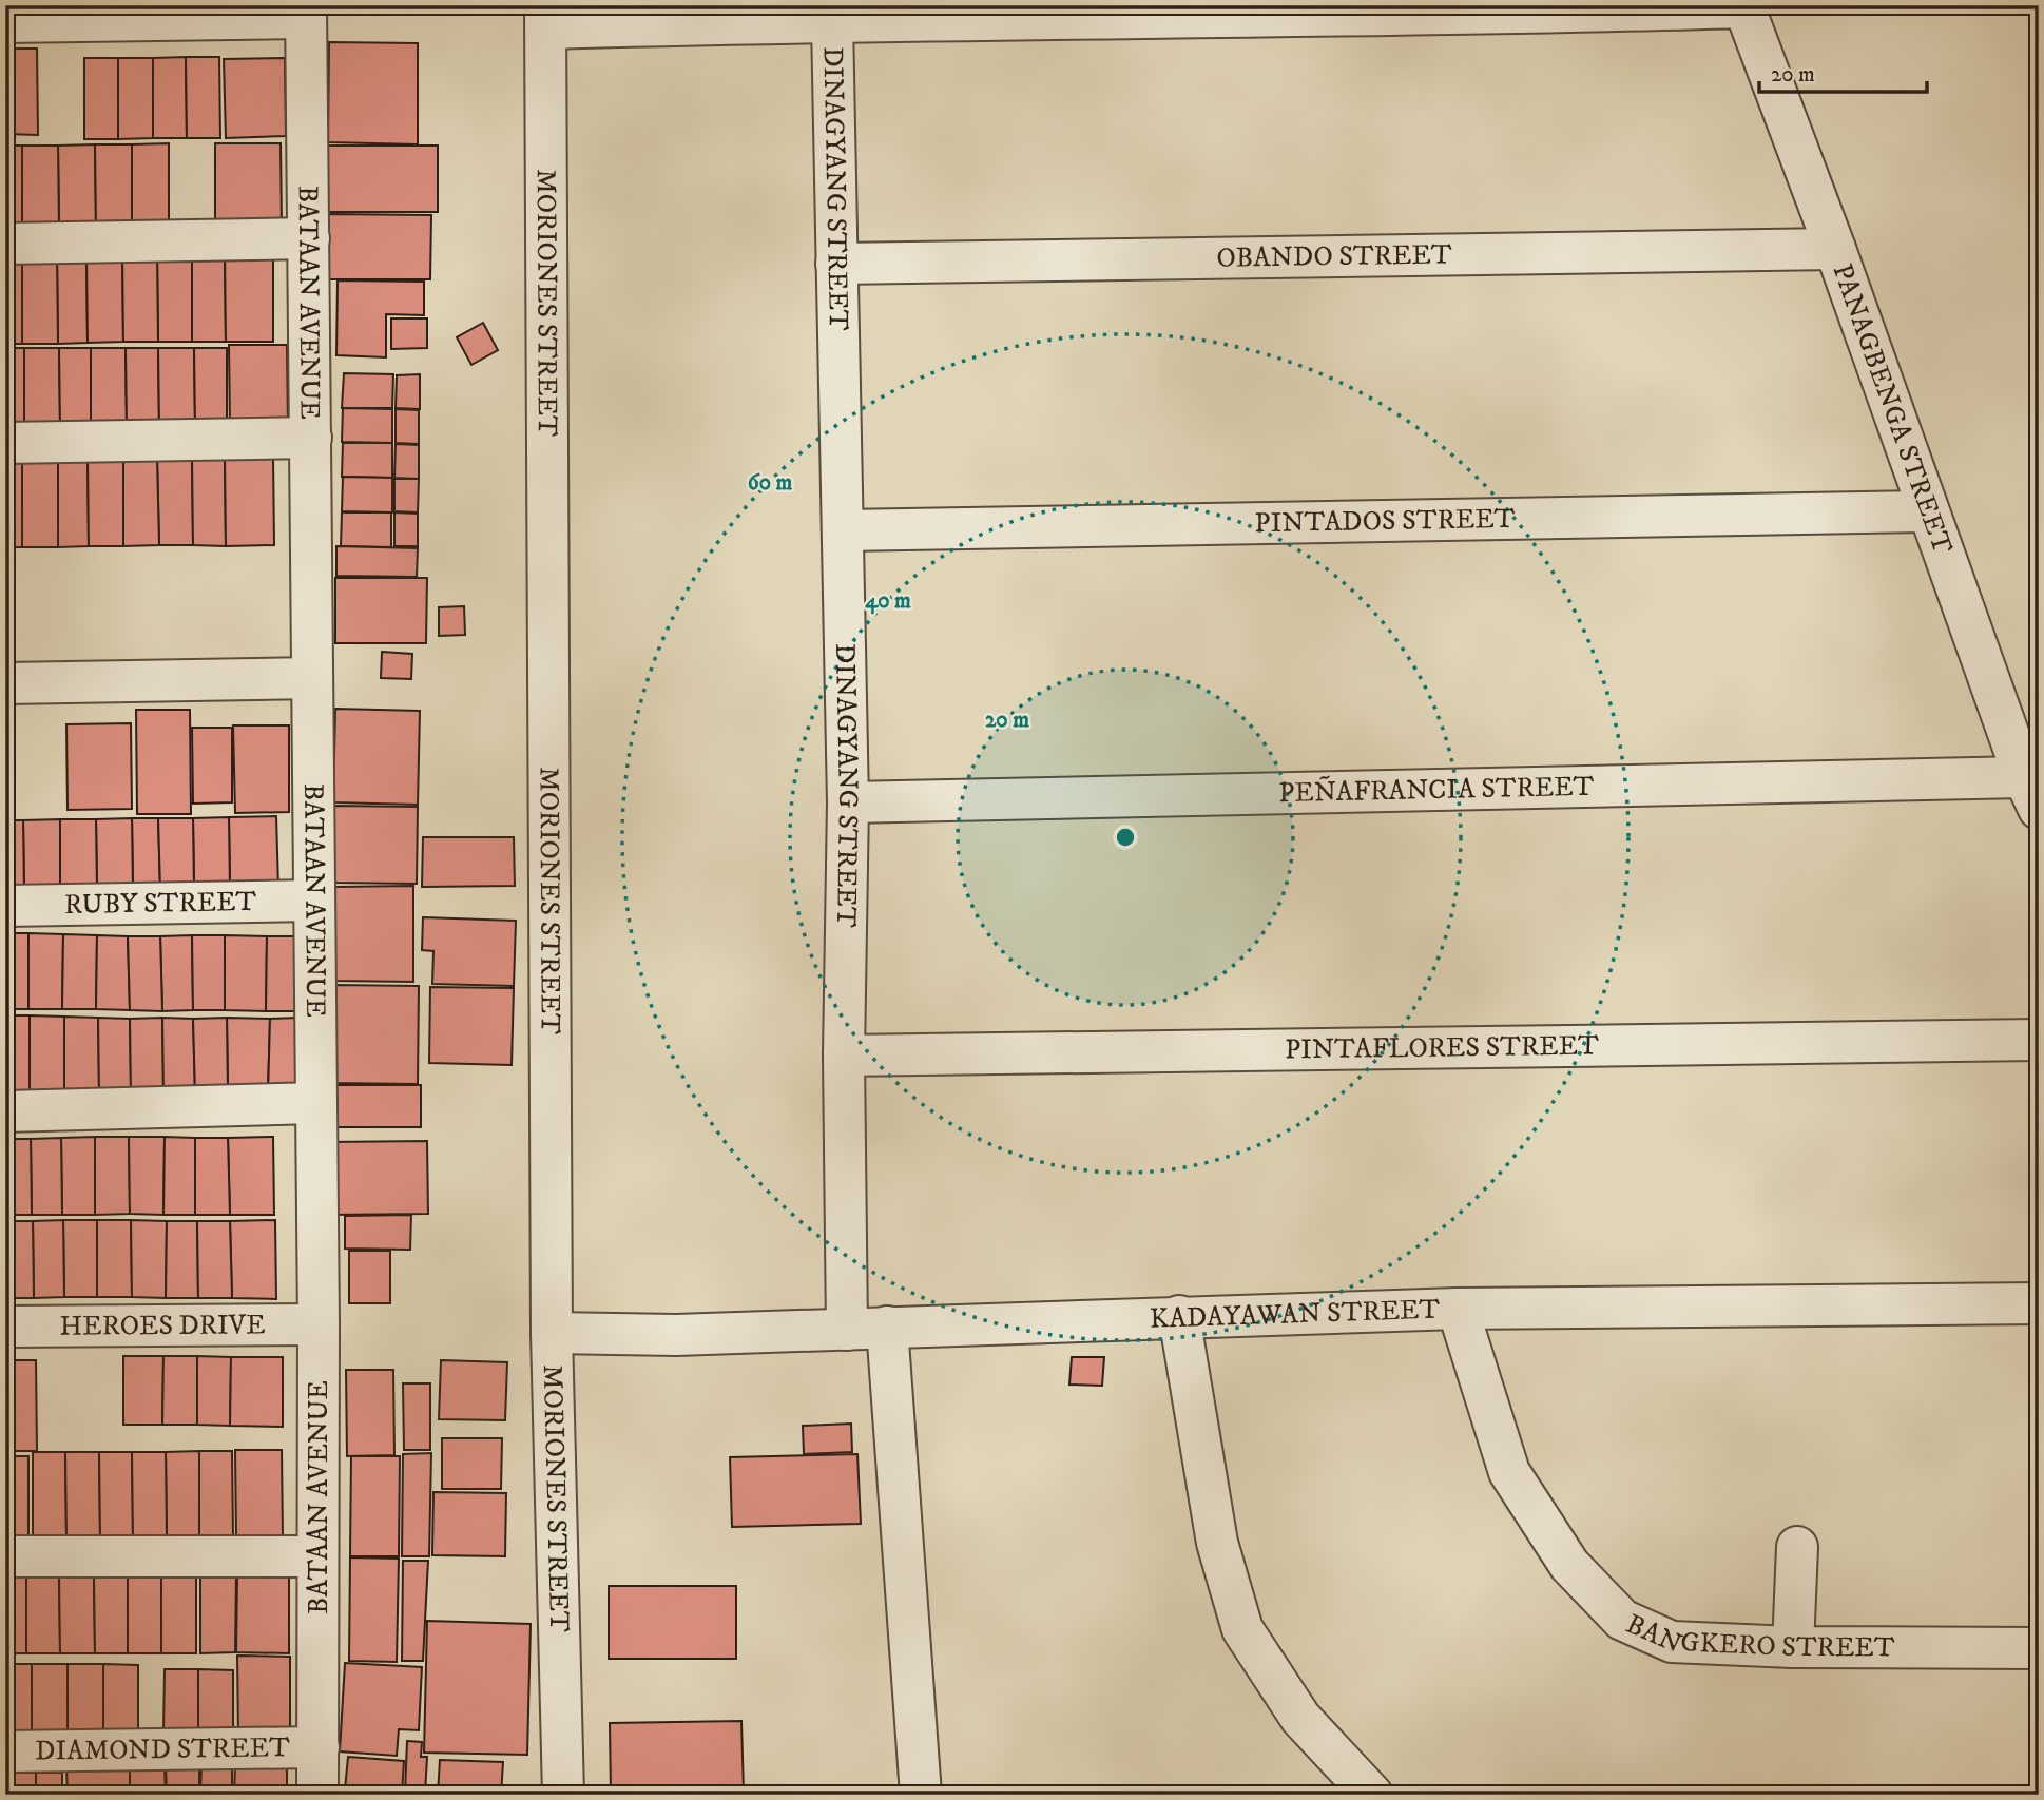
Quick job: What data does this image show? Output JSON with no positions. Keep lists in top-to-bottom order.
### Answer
{
  "streets": {
    "street": [
      "DINAGYANG STREET",
      "OBANDO STREET",
      "BATAAN AVENUE",
      "MORIONES STREET",
      "PANAGBENGA STREET",
      "PINTADOS STREET",
      "PEÑAFRANCIA STREET",
      "RUBY STREET",
      "PINTAFLORES STREET",
      "KADAYAWAN STREET",
      "HEROES DRIVE",
      "BANGKERO STREET",
      "DIAMOND STREET"
    ]
  },
  "crossings": [
    ["DINAGYANG STREET", "OBANDO STREET"],
    ["DINAGYANG STREET", "PINTADOS STREET"],
    ["DINAGYANG STREET", "PEÑAFRANCIA STREET"],
    ["DINAGYANG STREET", "PINTAFLORES STREET"],
    ["DINAGYANG STREET", "KADAYAWAN STREET"],
    ["OBANDO STREET", "PANAGBENGA STREET"],
    ["BATAAN AVENUE", "RUBY STREET"],
    ["BATAAN AVENUE", "HEROES DRIVE"],
    ["BATAAN AVENUE", "DIAMOND STREET"],
    ["MORIONES STREET", "KADAYAWAN STREET"],
    ["PANAGBENGA STREET", "PINTADOS STREET"],
    ["PANAGBENGA STREET", "PEÑAFRANCIA STREET"],
    ["KADAYAWAN STREET", "BANGKERO STREET"]
  ],
  "scale_bar": "20 m",
  "rings": ["60 m", "40 m", "20 m"]
}
